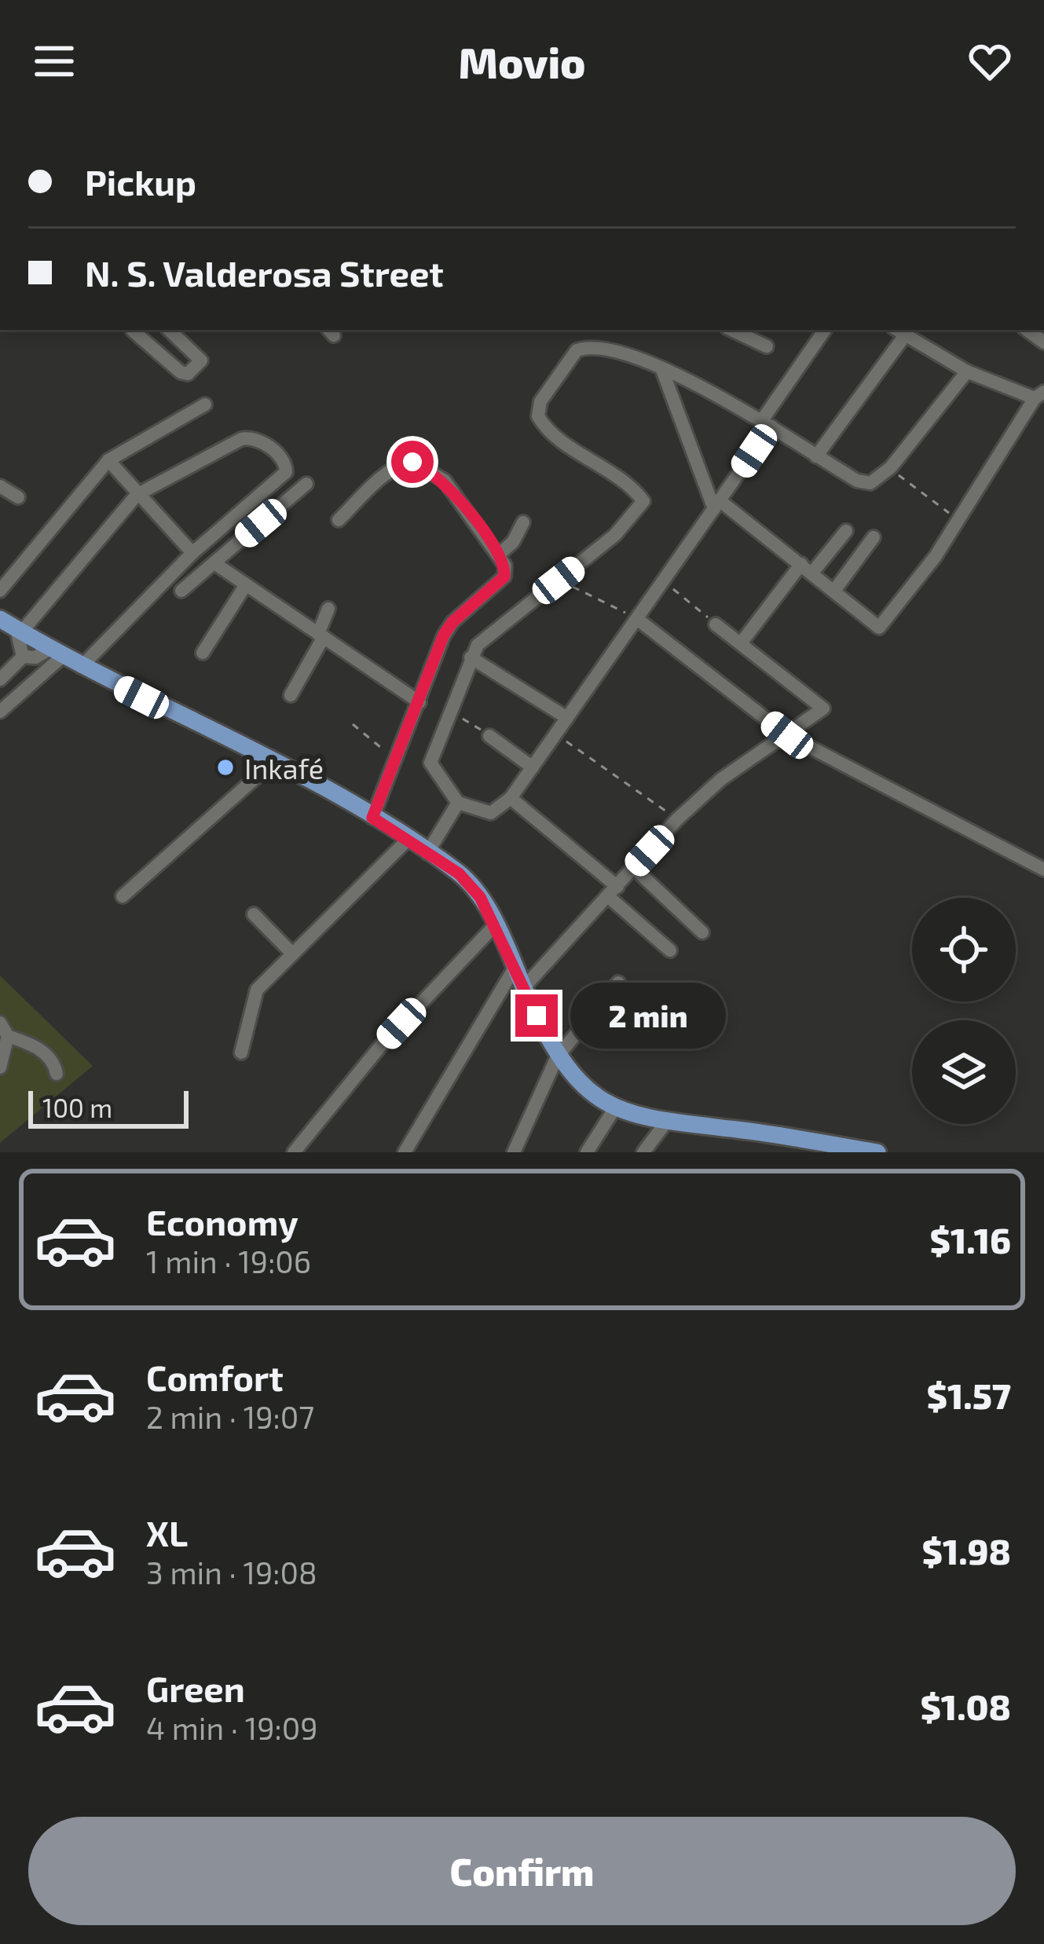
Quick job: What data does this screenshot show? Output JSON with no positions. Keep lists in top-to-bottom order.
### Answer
{
  "places": ["Inkafé"],
  "scale_bar": "100 m",
  "page": {
    "header": "Movio",
    "banner": ["Pickup", "N. S. Valderosa Street"],
    "bubble": "2 min",
    "scale": "100 m",
    "list": [
      {
        "name": "Economy",
        "note": "1 min · 19:06",
        "value": "$1.16"
      },
      {
        "name": "Comfort",
        "note": "2 min · 19:07",
        "value": "$1.57"
      },
      {
        "name": "XL",
        "note": "3 min · 19:08",
        "value": "$1.98"
      },
      {
        "name": "Green",
        "note": "4 min · 19:09",
        "value": "$1.08"
      }
    ],
    "buttons": "Confirm"
  }
}
